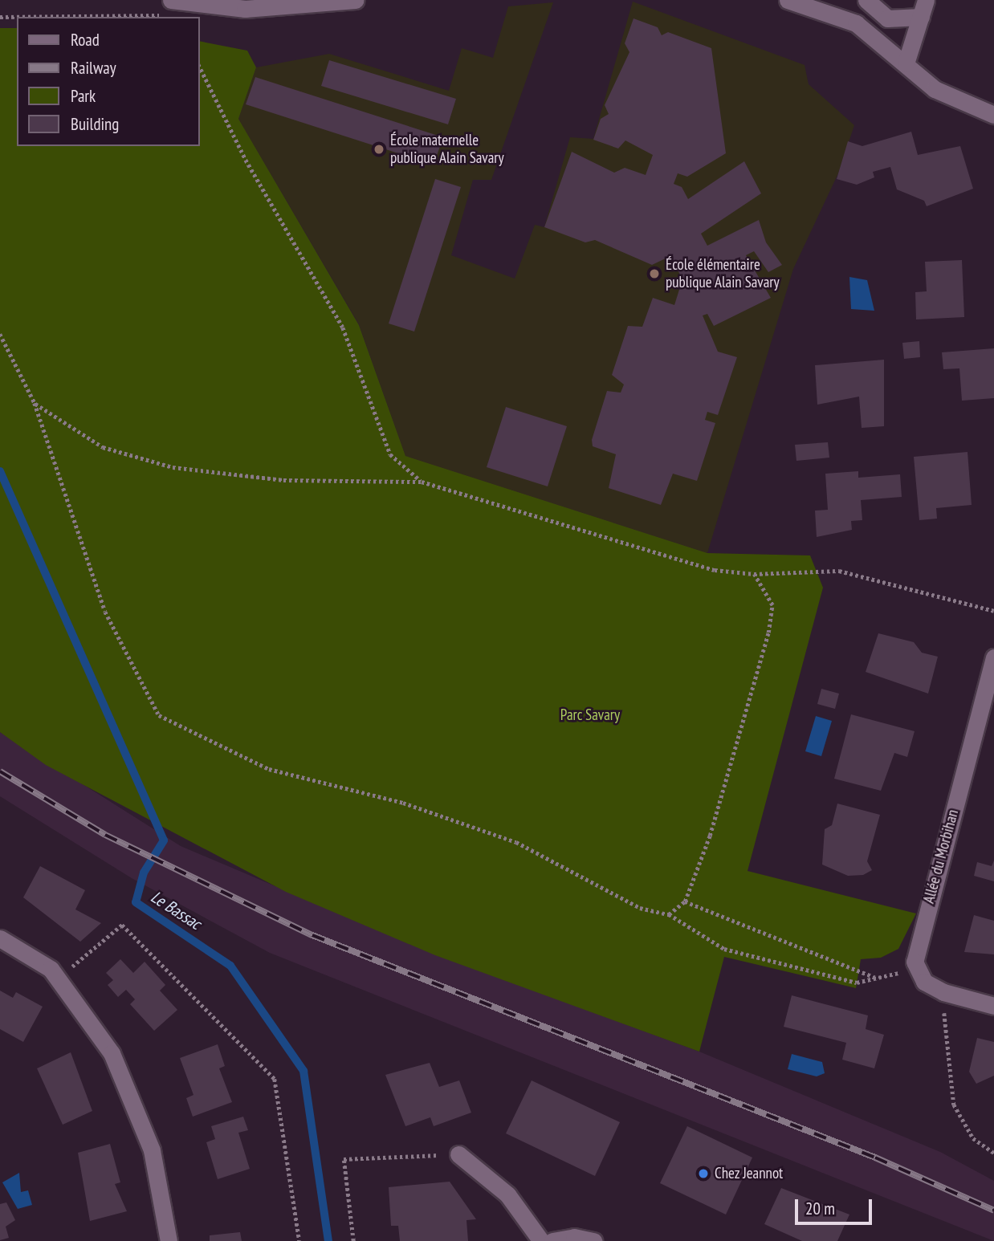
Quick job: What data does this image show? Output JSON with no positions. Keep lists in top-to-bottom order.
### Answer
{
  "streets": {
    "street": ["Allée du Morbihan"]
  },
  "water": ["Le Bassac"],
  "parks": ["Parc Savary"],
  "places": ["École maternelle publique Alain Savary", "École élémentaire publique Alain Savary", "Chez Jeannot"],
  "legend": [
    "Road",
    "Railway",
    "Park",
    "Building"
  ],
  "scale_bar": "20 m"
}
